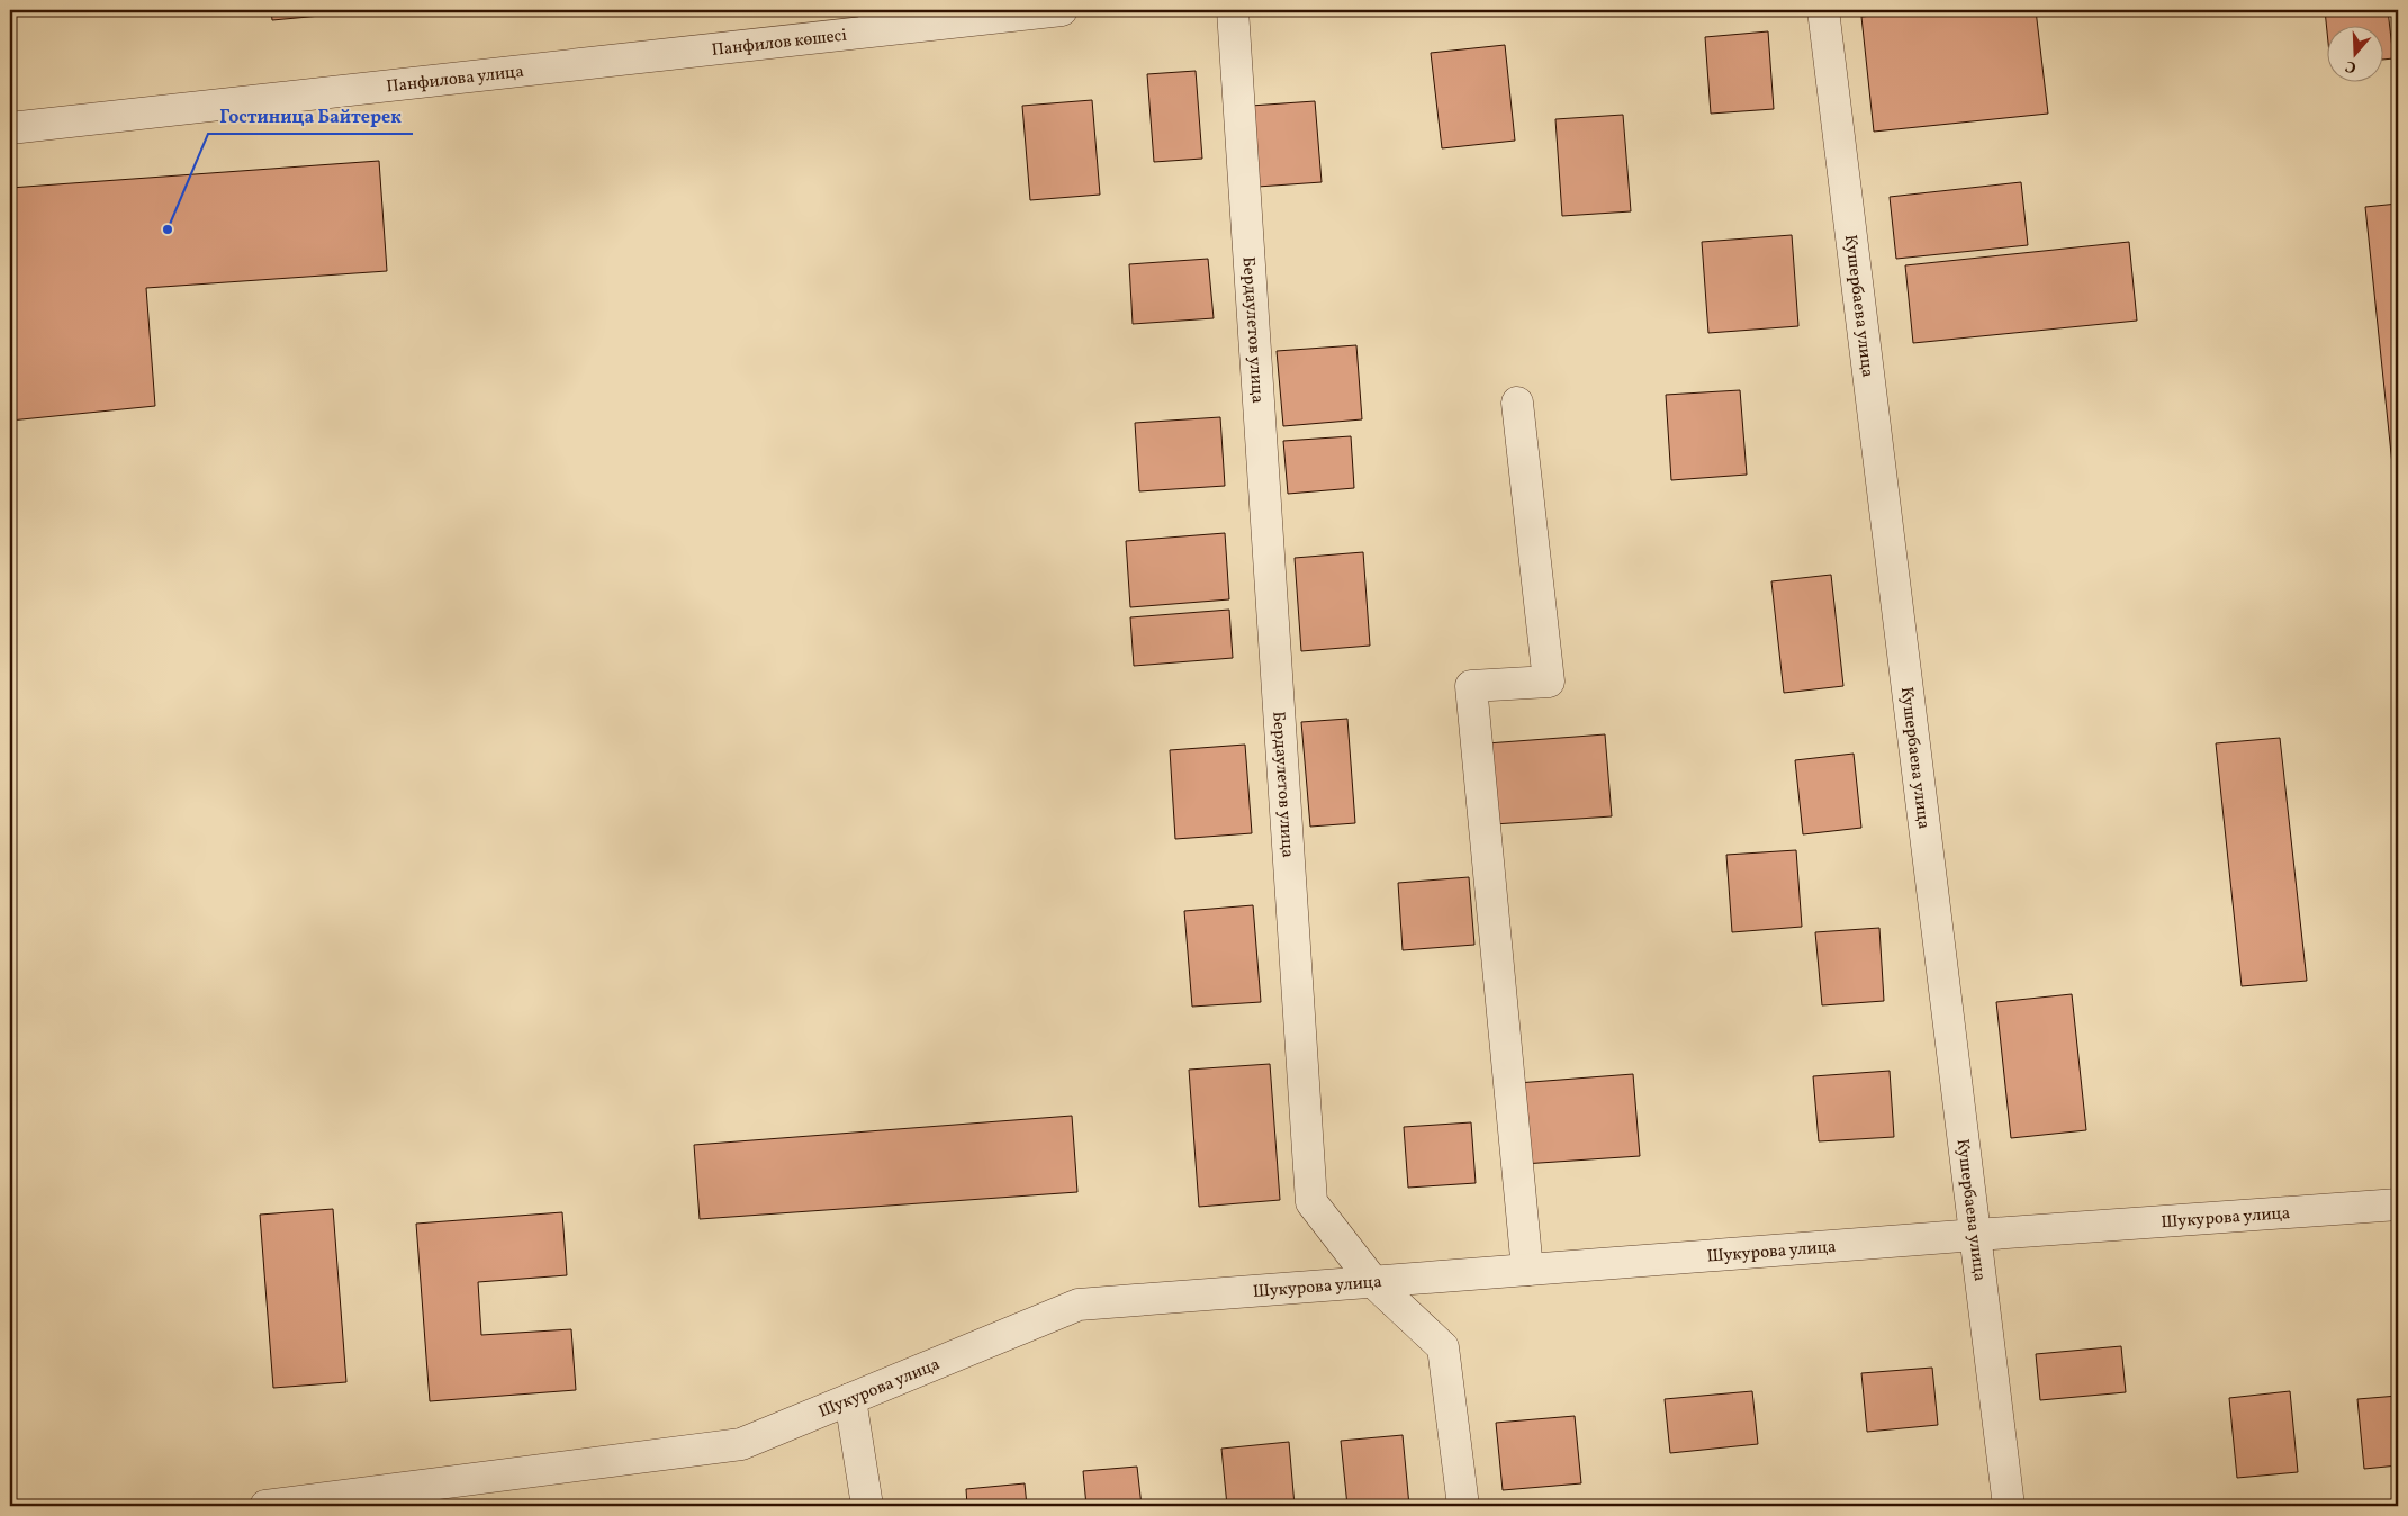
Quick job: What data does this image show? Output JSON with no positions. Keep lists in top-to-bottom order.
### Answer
{
  "streets": {
    "street": [
      "Панфилов көшесі",
      "Панфилова улица",
      "Кушербаева улица",
      "Бердаулетов улица",
      "Шукурова улица"
    ]
  },
  "crossings": [
    ["Панфилов көшесі", "Панфилова улица"],
    ["Кушербаева улица", "Шукурова улица"],
    ["Бердаулетов улица", "Шукурова улица"]
  ],
  "places": ["Гостиница Байтерек"],
  "north": "bottom"
}
